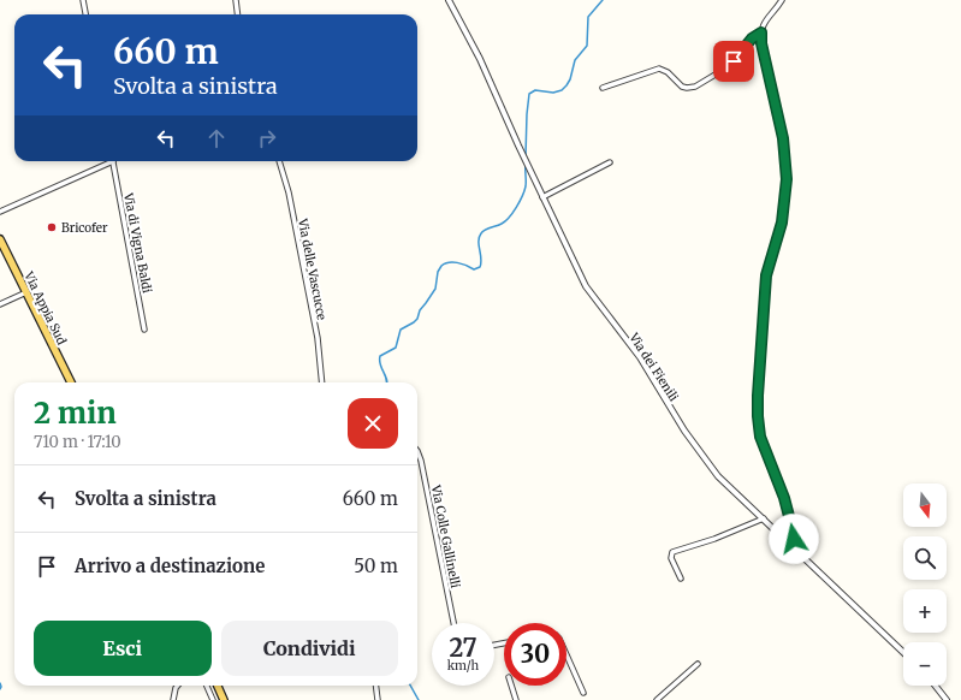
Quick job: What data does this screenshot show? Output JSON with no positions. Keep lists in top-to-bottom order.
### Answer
{
  "streets": {
    "main road": ["Via Appia Sud"],
    "street": [
      "Via di Vigna Baldi",
      "Via delle Vascucce",
      "Via dei Fienili",
      "Via Colle Gallinelli"
    ]
  },
  "places": ["Bricofer"],
  "north": "bottom",
  "page": {
    "turn": ["660 m", "Svolta a sinistra"],
    "heading": ["2 min", "710 m · 17:10"],
    "list": [
      {
        "name": "Svolta a sinistra",
        "value": "660 m"
      },
      {
        "name": "Arrivo a destinazione",
        "value": "50 m"
      }
    ],
    "map_buttons": ["+", "−"],
    "buttons": ["Esci", "Condividi"],
    "speed": "27 km/h",
    "limit": "30"
  }
}
